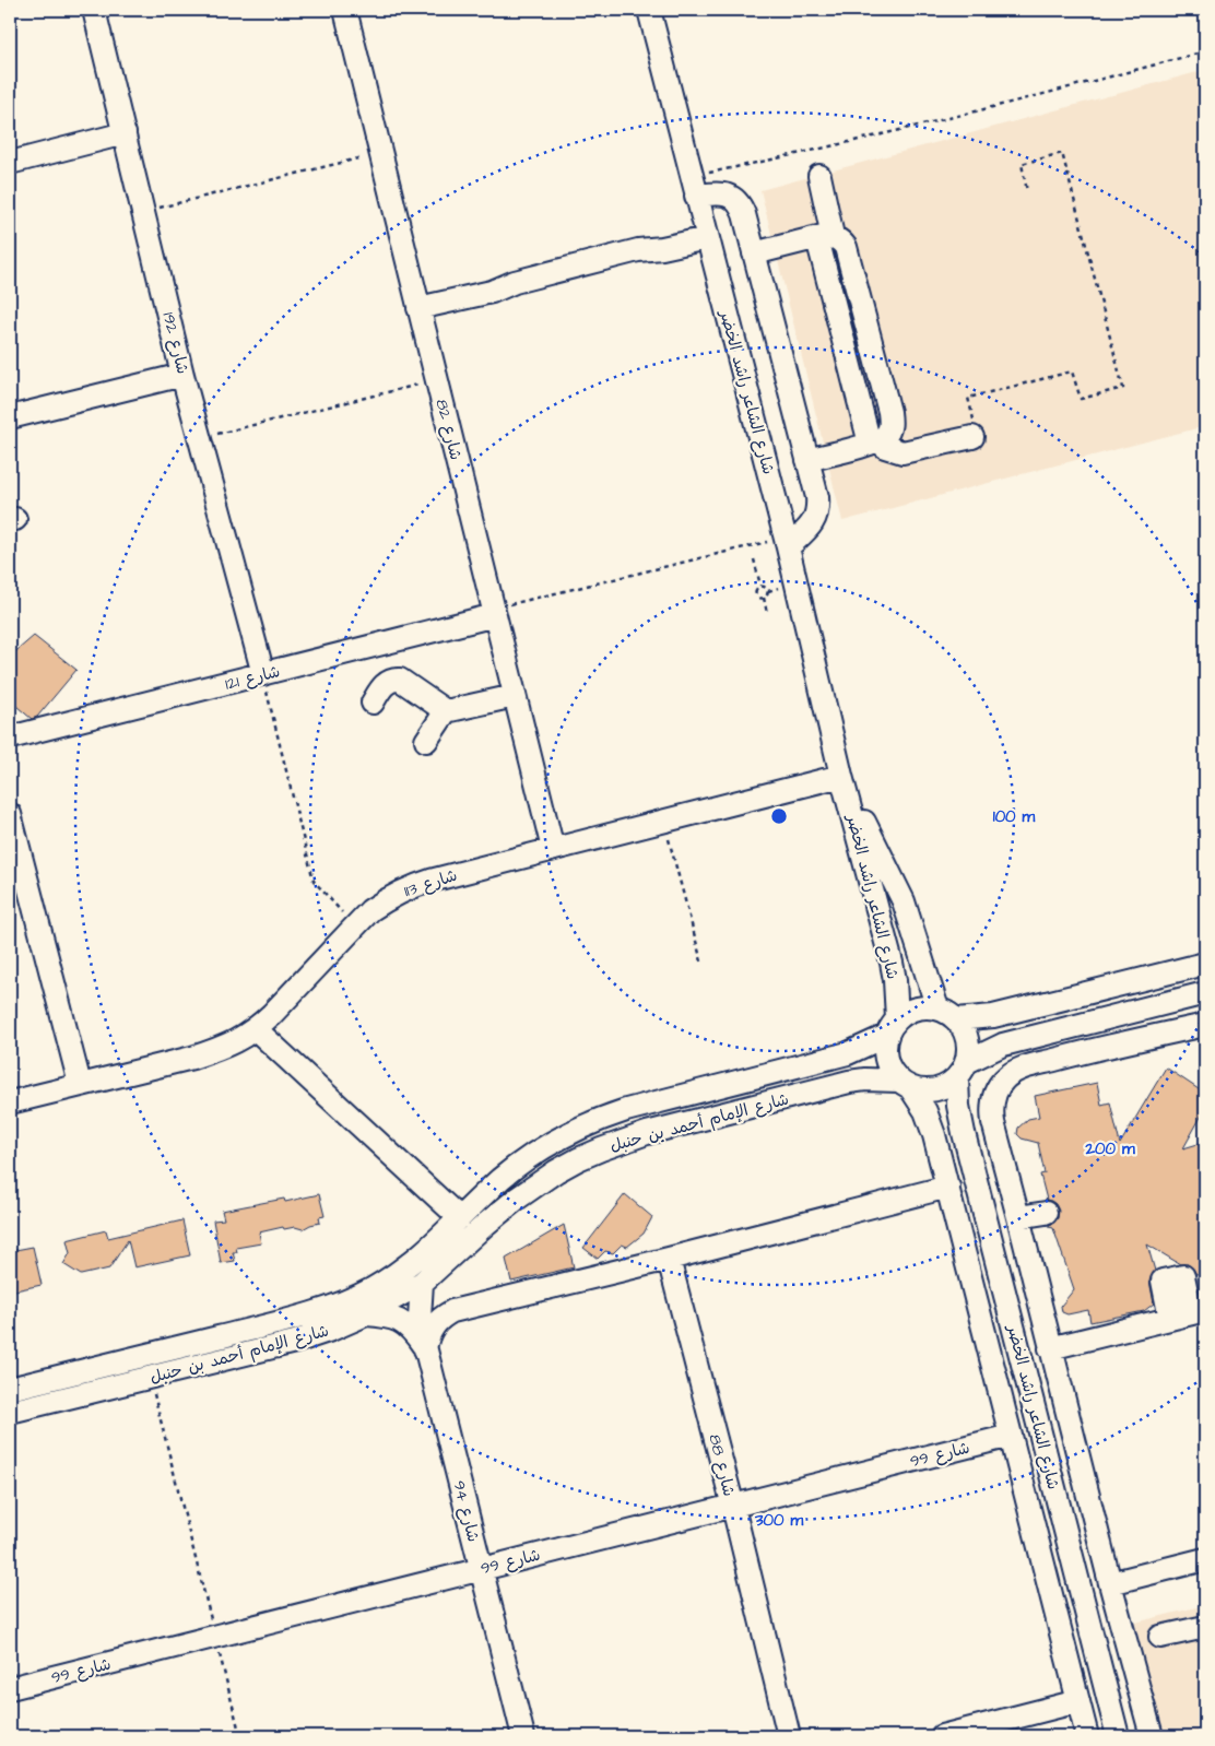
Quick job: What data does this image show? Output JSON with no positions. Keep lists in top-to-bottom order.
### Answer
{
  "streets": {
    "street": [
      "شارع 192",
      "شارع الشاعر راشد الخضر",
      "شارع 82",
      "شارع 121",
      "شارع 113",
      "شارع الإمام أحمد بن حنبل",
      "شارع 99",
      "شارع 88",
      "شارع 94"
    ]
  },
  "crossings": [
    ["شارع 192", "شارع 121"],
    ["شارع الشاعر راشد الخضر", "شارع 113"],
    ["شارع الشاعر راشد الخضر", "شارع الإمام أحمد بن حنبل"],
    ["شارع الشاعر راشد الخضر", "شارع 99"],
    ["شارع 82", "شارع 121"],
    ["شارع 82", "شارع 113"],
    ["شارع الإمام أحمد بن حنبل", "شارع 94"],
    ["شارع 99", "شارع 88"],
    ["شارع 99", "شارع 94"]
  ],
  "rings": ["100 m", "200 m", "300 m"]
}
